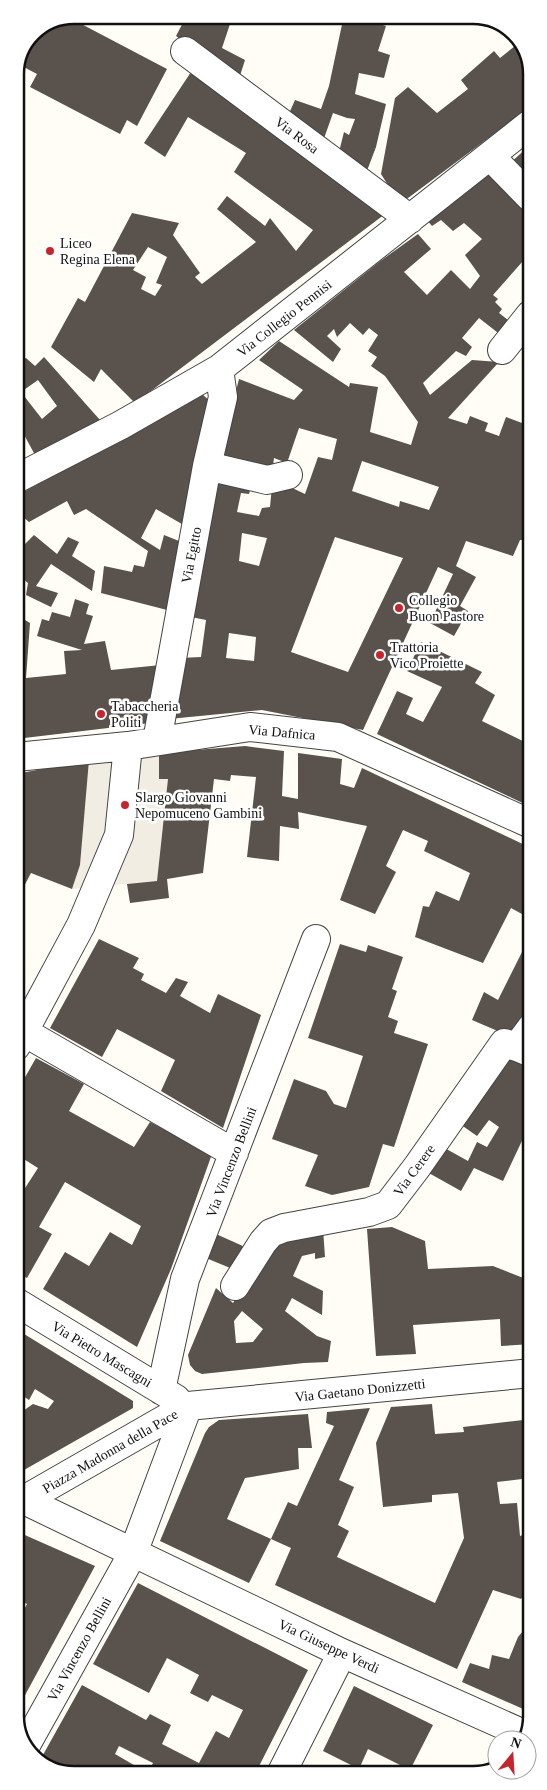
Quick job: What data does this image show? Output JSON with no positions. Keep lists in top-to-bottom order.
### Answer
{
  "streets": {
    "street": [
      "Via Rosa",
      "Via Collegio Pennisi",
      "Via Egitto",
      "Via Dafnica",
      "Via Vincenzo Bellini",
      "Via Cerere",
      "Via Pietro Mascagni",
      "Via Gaetano Donizzetti",
      "Piazza Madonna della Pace",
      "Via Giuseppe Verdi"
    ]
  },
  "crossings": [
    ["Via Rosa", "Via Collegio Pennisi"],
    ["Via Collegio Pennisi", "Via Egitto"],
    ["Via Egitto", "Via Dafnica"],
    ["Via Vincenzo Bellini", "Via Pietro Mascagni"],
    ["Via Vincenzo Bellini", "Piazza Madonna della Pace"],
    ["Via Vincenzo Bellini", "Via Giuseppe Verdi"],
    ["Via Pietro Mascagni", "Via Gaetano Donizzetti"],
    ["Via Pietro Mascagni", "Piazza Madonna della Pace"],
    ["Via Gaetano Donizzetti", "Piazza Madonna della Pace"],
    ["Piazza Madonna della Pace", "Via Giuseppe Verdi"]
  ],
  "places": [
    "Liceo Regina Elena",
    "Collegio Buon Pastore",
    "Trattoria Vico Proiette",
    "Tabaccheria Politi",
    "Slargo Giovanni Nepomuceno Gambini"
  ],
  "north": "top"
}
